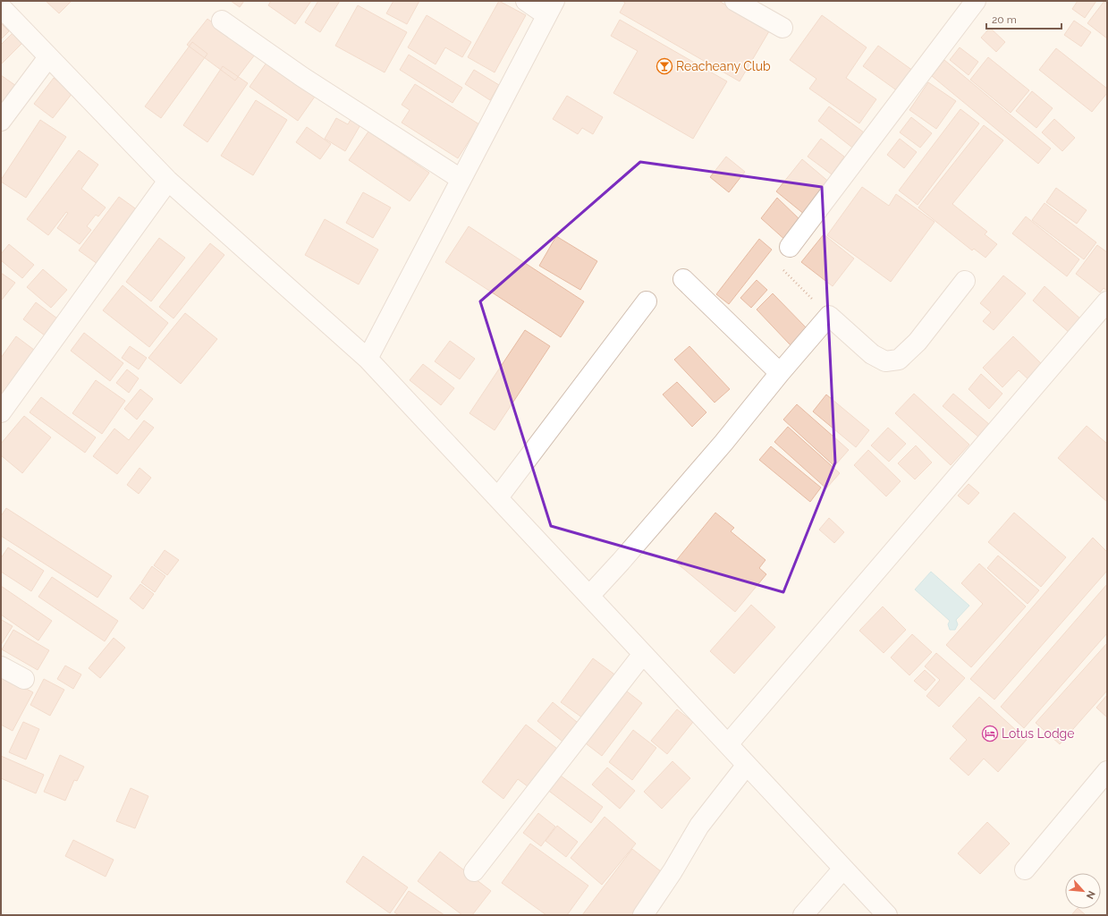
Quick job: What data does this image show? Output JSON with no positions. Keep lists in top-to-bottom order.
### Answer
{
  "places": {
    "bar": ["Reacheany Club"],
    "hotel": ["Lotus Lodge"]
  },
  "scale_bar": "20 m",
  "north": "bottom right"
}
